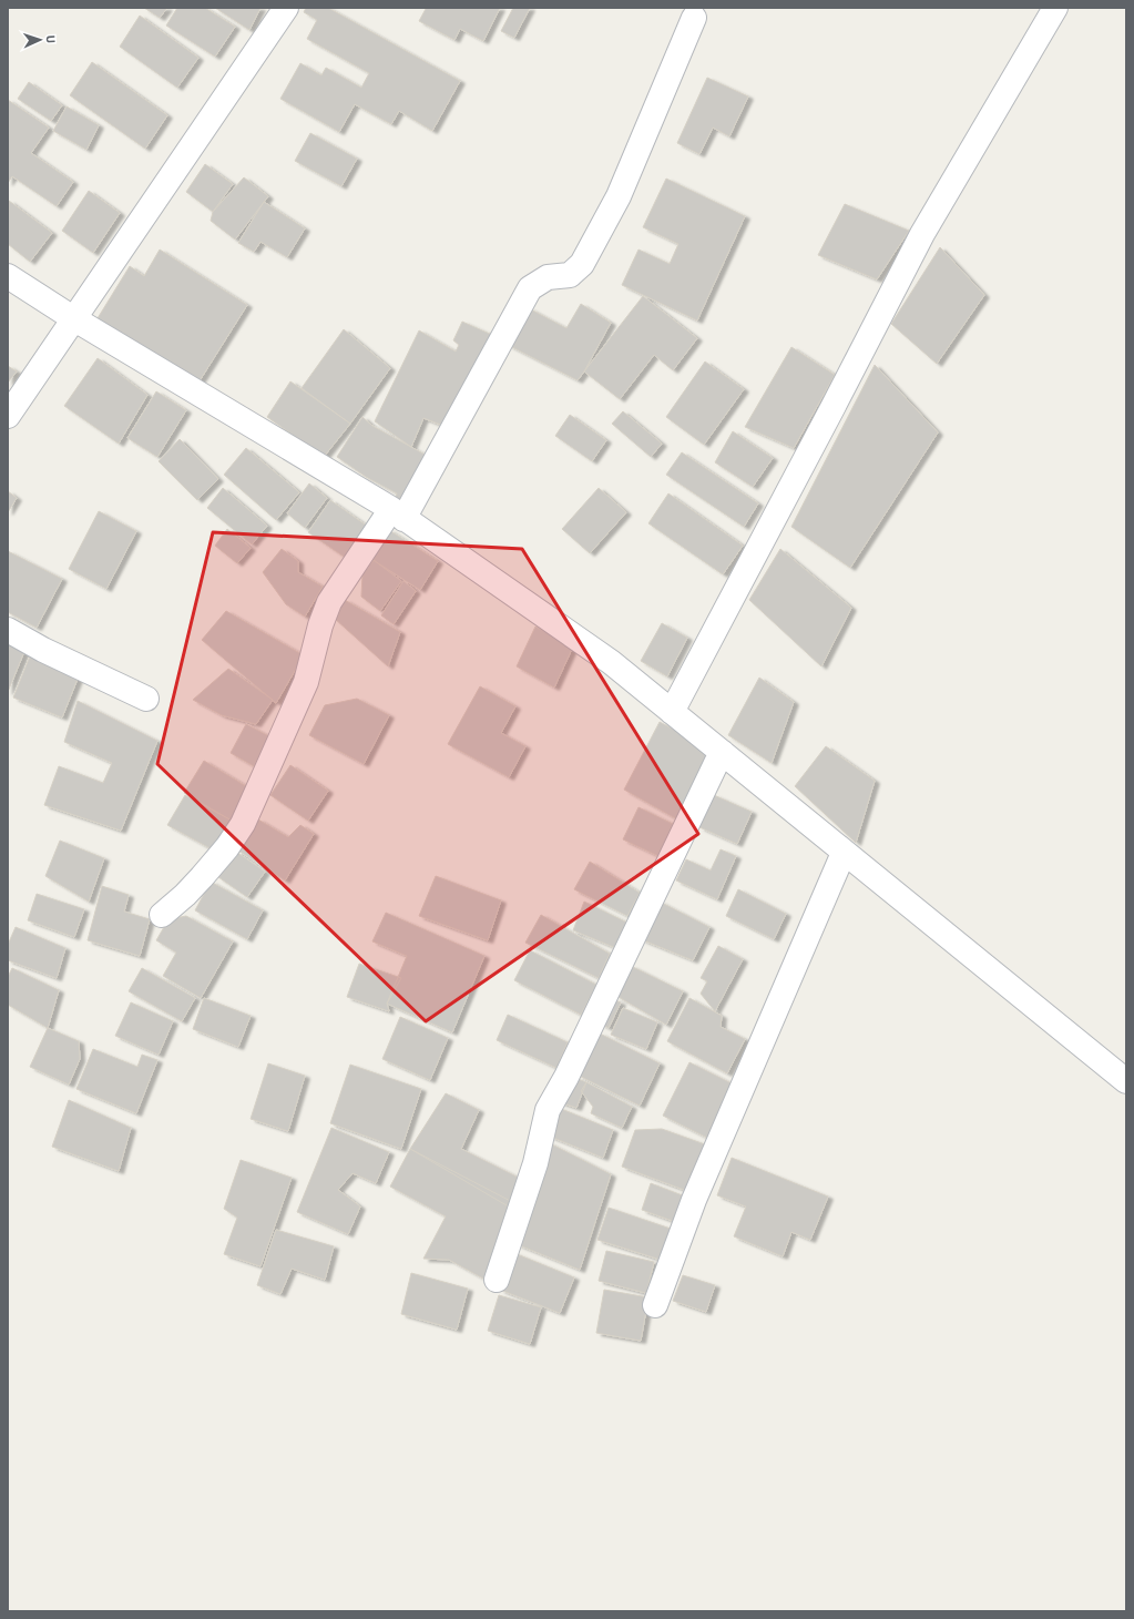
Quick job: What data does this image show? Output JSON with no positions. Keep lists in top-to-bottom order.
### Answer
{
  "north": "right"
}
